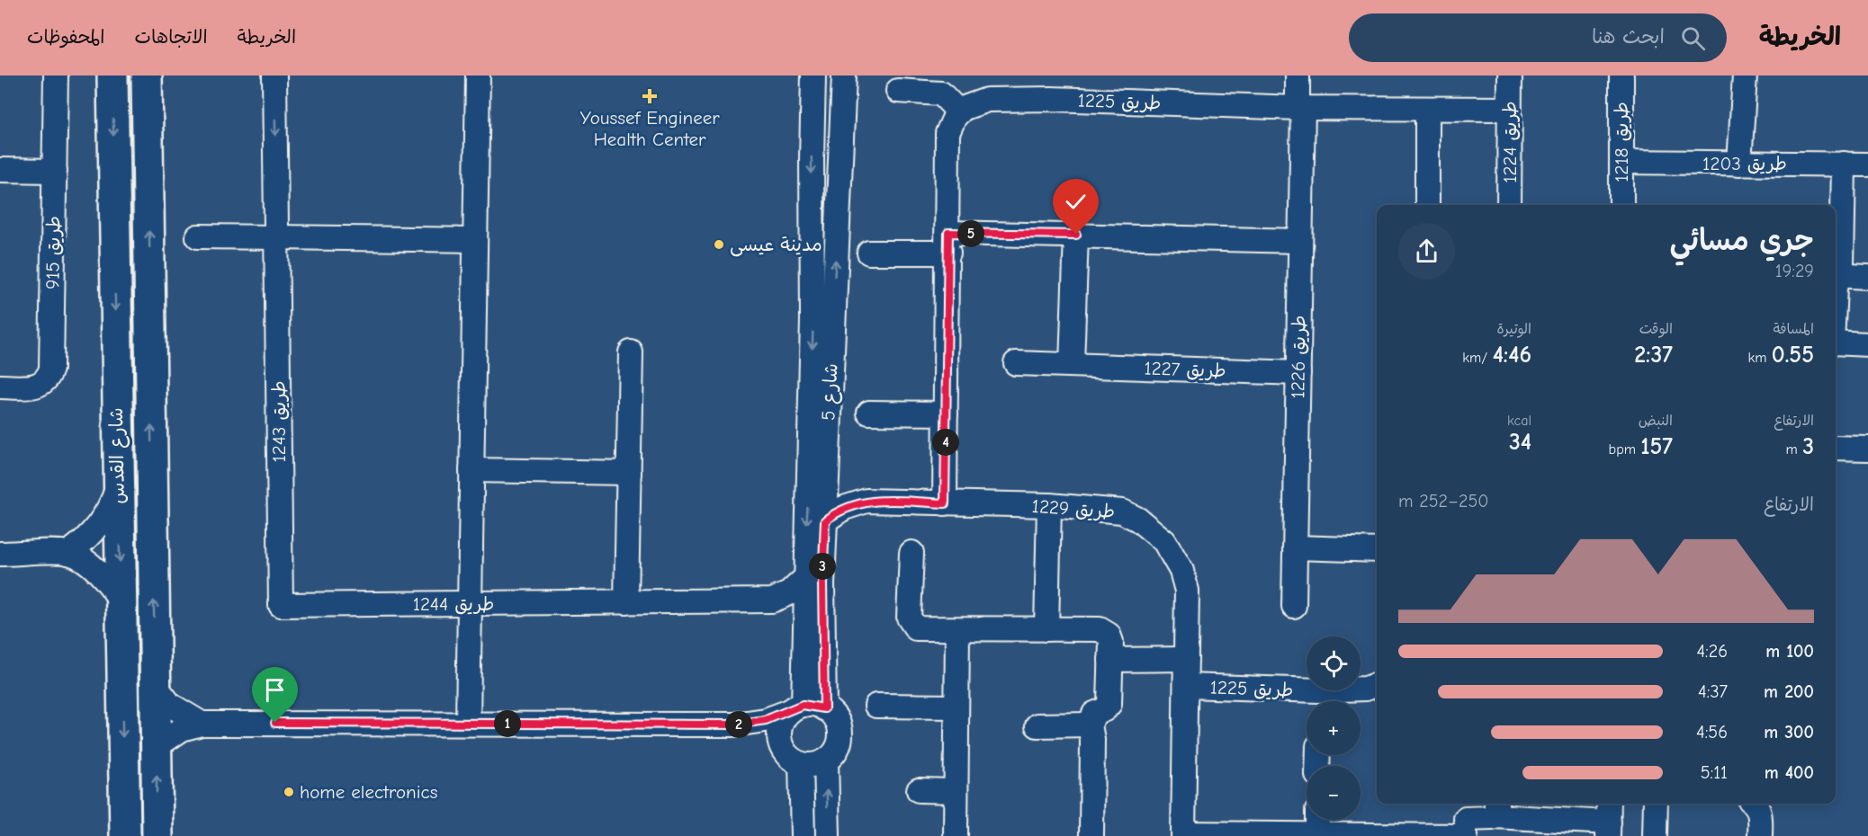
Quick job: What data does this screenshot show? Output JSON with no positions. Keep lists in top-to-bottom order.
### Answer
{
  "streets": {
    "main road": ["شارع القدس"],
    "street": [
      "طريق 1225",
      "طريق 1224",
      "طريق 1218",
      "طريق 1203",
      "طريق 915",
      "طريق 1226",
      "طريق 1227",
      "شارع 5",
      "طريق 1243",
      "طريق 1229",
      "طريق 1244"
    ]
  },
  "crossings": [
    ["طريق 1225", "طريق 1224"],
    ["طريق 1225", "طريق 1226"],
    ["طريق 1225", "طريق 1229"],
    ["طريق 1218", "طريق 1203"],
    ["طريق 1226", "طريق 1227"],
    ["شارع 5", "طريق 1229"],
    ["شارع 5", "طريق 1244"],
    ["طريق 1243", "طريق 1244"]
  ],
  "places": {
    "health": ["Youssef Engineer Health Center"],
    "other": ["مدينة عيسى", "home electronics"]
  },
  "page": {
    "header": "الخريطة",
    "search": "ابحث هنا",
    "nav": ["الخريطة", "الاتجاهات", "المحفوظات"],
    "heading": ["جري مسائي", "19:29"],
    "pins": [
      "5",
      "4",
      "3",
      "1",
      "2"
    ],
    "stats": [
      ["المسافة", "0.55 km"],
      ["الوقت", "2:37"],
      ["الوتيرة", "4:46 /km"],
      ["الارتفاع", "3 m"],
      ["النبض", "157 bpm"],
      ["kcal", "34"]
    ],
    "chart": ["الارتفاع", "250–252 m"],
    "list": [
      {
        "name": "100 m",
        "note": "4:26"
      },
      {
        "name": "200 m",
        "note": "4:37"
      },
      {
        "name": "300 m",
        "note": "4:56"
      },
      {
        "name": "400 m",
        "note": "5:11"
      }
    ],
    "map_buttons": ["+", "−"]
  }
}
